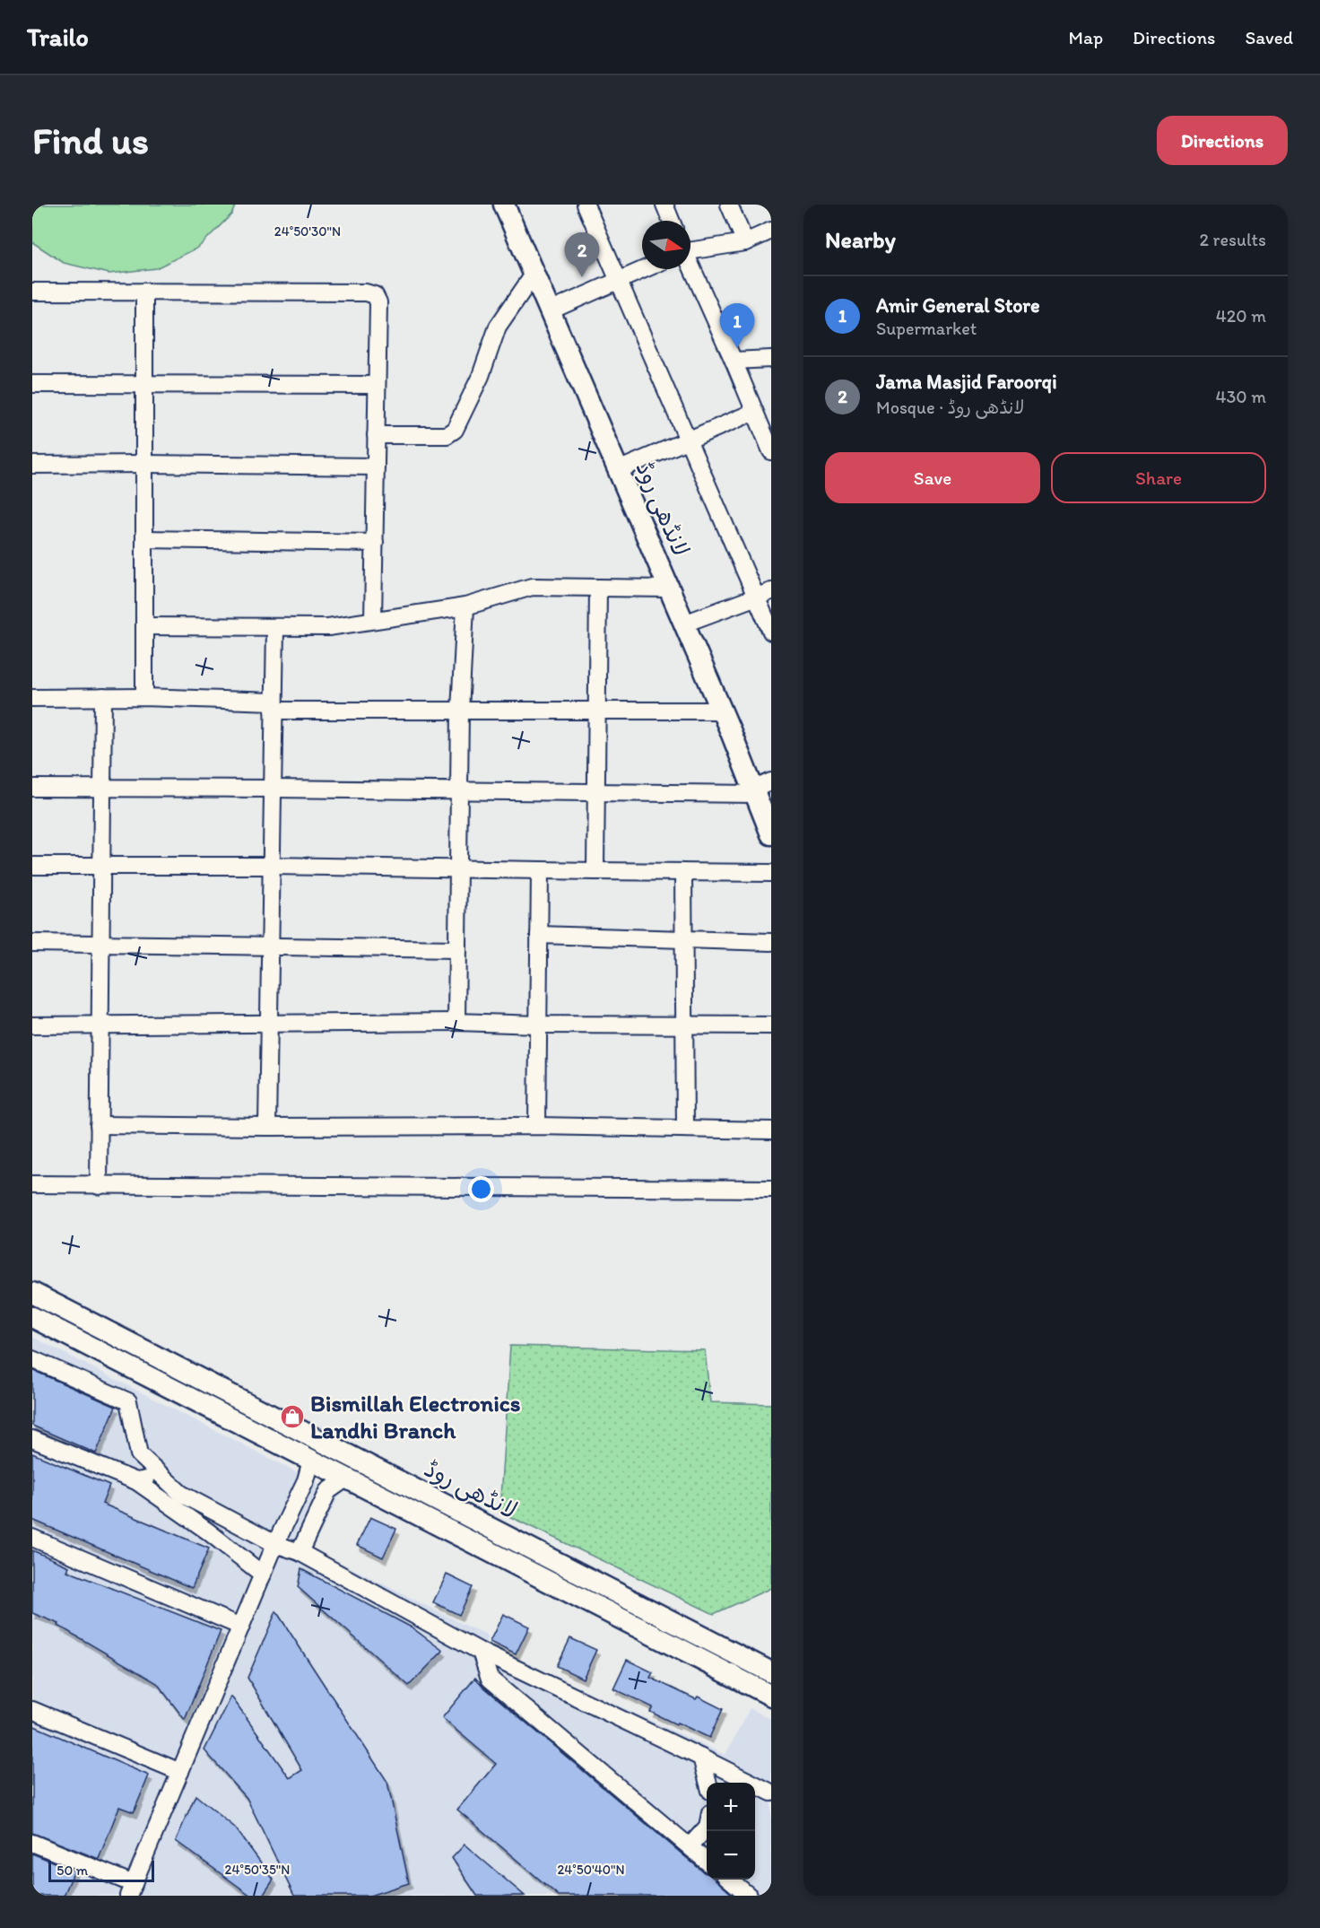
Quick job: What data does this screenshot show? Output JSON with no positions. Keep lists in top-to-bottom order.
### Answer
{
  "streets": {
    "main road": ["لانڈھی روڈ"]
  },
  "places": {
    "shop": ["Bismillah Electronics Landhi Branch"]
  },
  "scale_bar": "50 m",
  "north": "right",
  "page": {
    "header": "Trailo",
    "nav": ["Map", "Directions", "Saved"],
    "buttons": [
      "Directions",
      ["Save", "Share"]
    ],
    "title": "Find us",
    "heading": ["Nearby", "2 results"],
    "pins": ["2", "1"],
    "list": [
      {
        "mark": "1",
        "name": "Amir General Store",
        "note": "Supermarket",
        "value": "420 m"
      },
      {
        "mark": "2",
        "name": "Jama Masjid Faroorqi",
        "note": "Mosque · لانڈھی روڈ",
        "value": "430 m"
      }
    ],
    "map_buttons": ["+", "−"],
    "scale": "50 m"
  },
  "coordinates": ["24°50'30\"N", "24°50'35\"N", "24°50'40\"N"]
}
